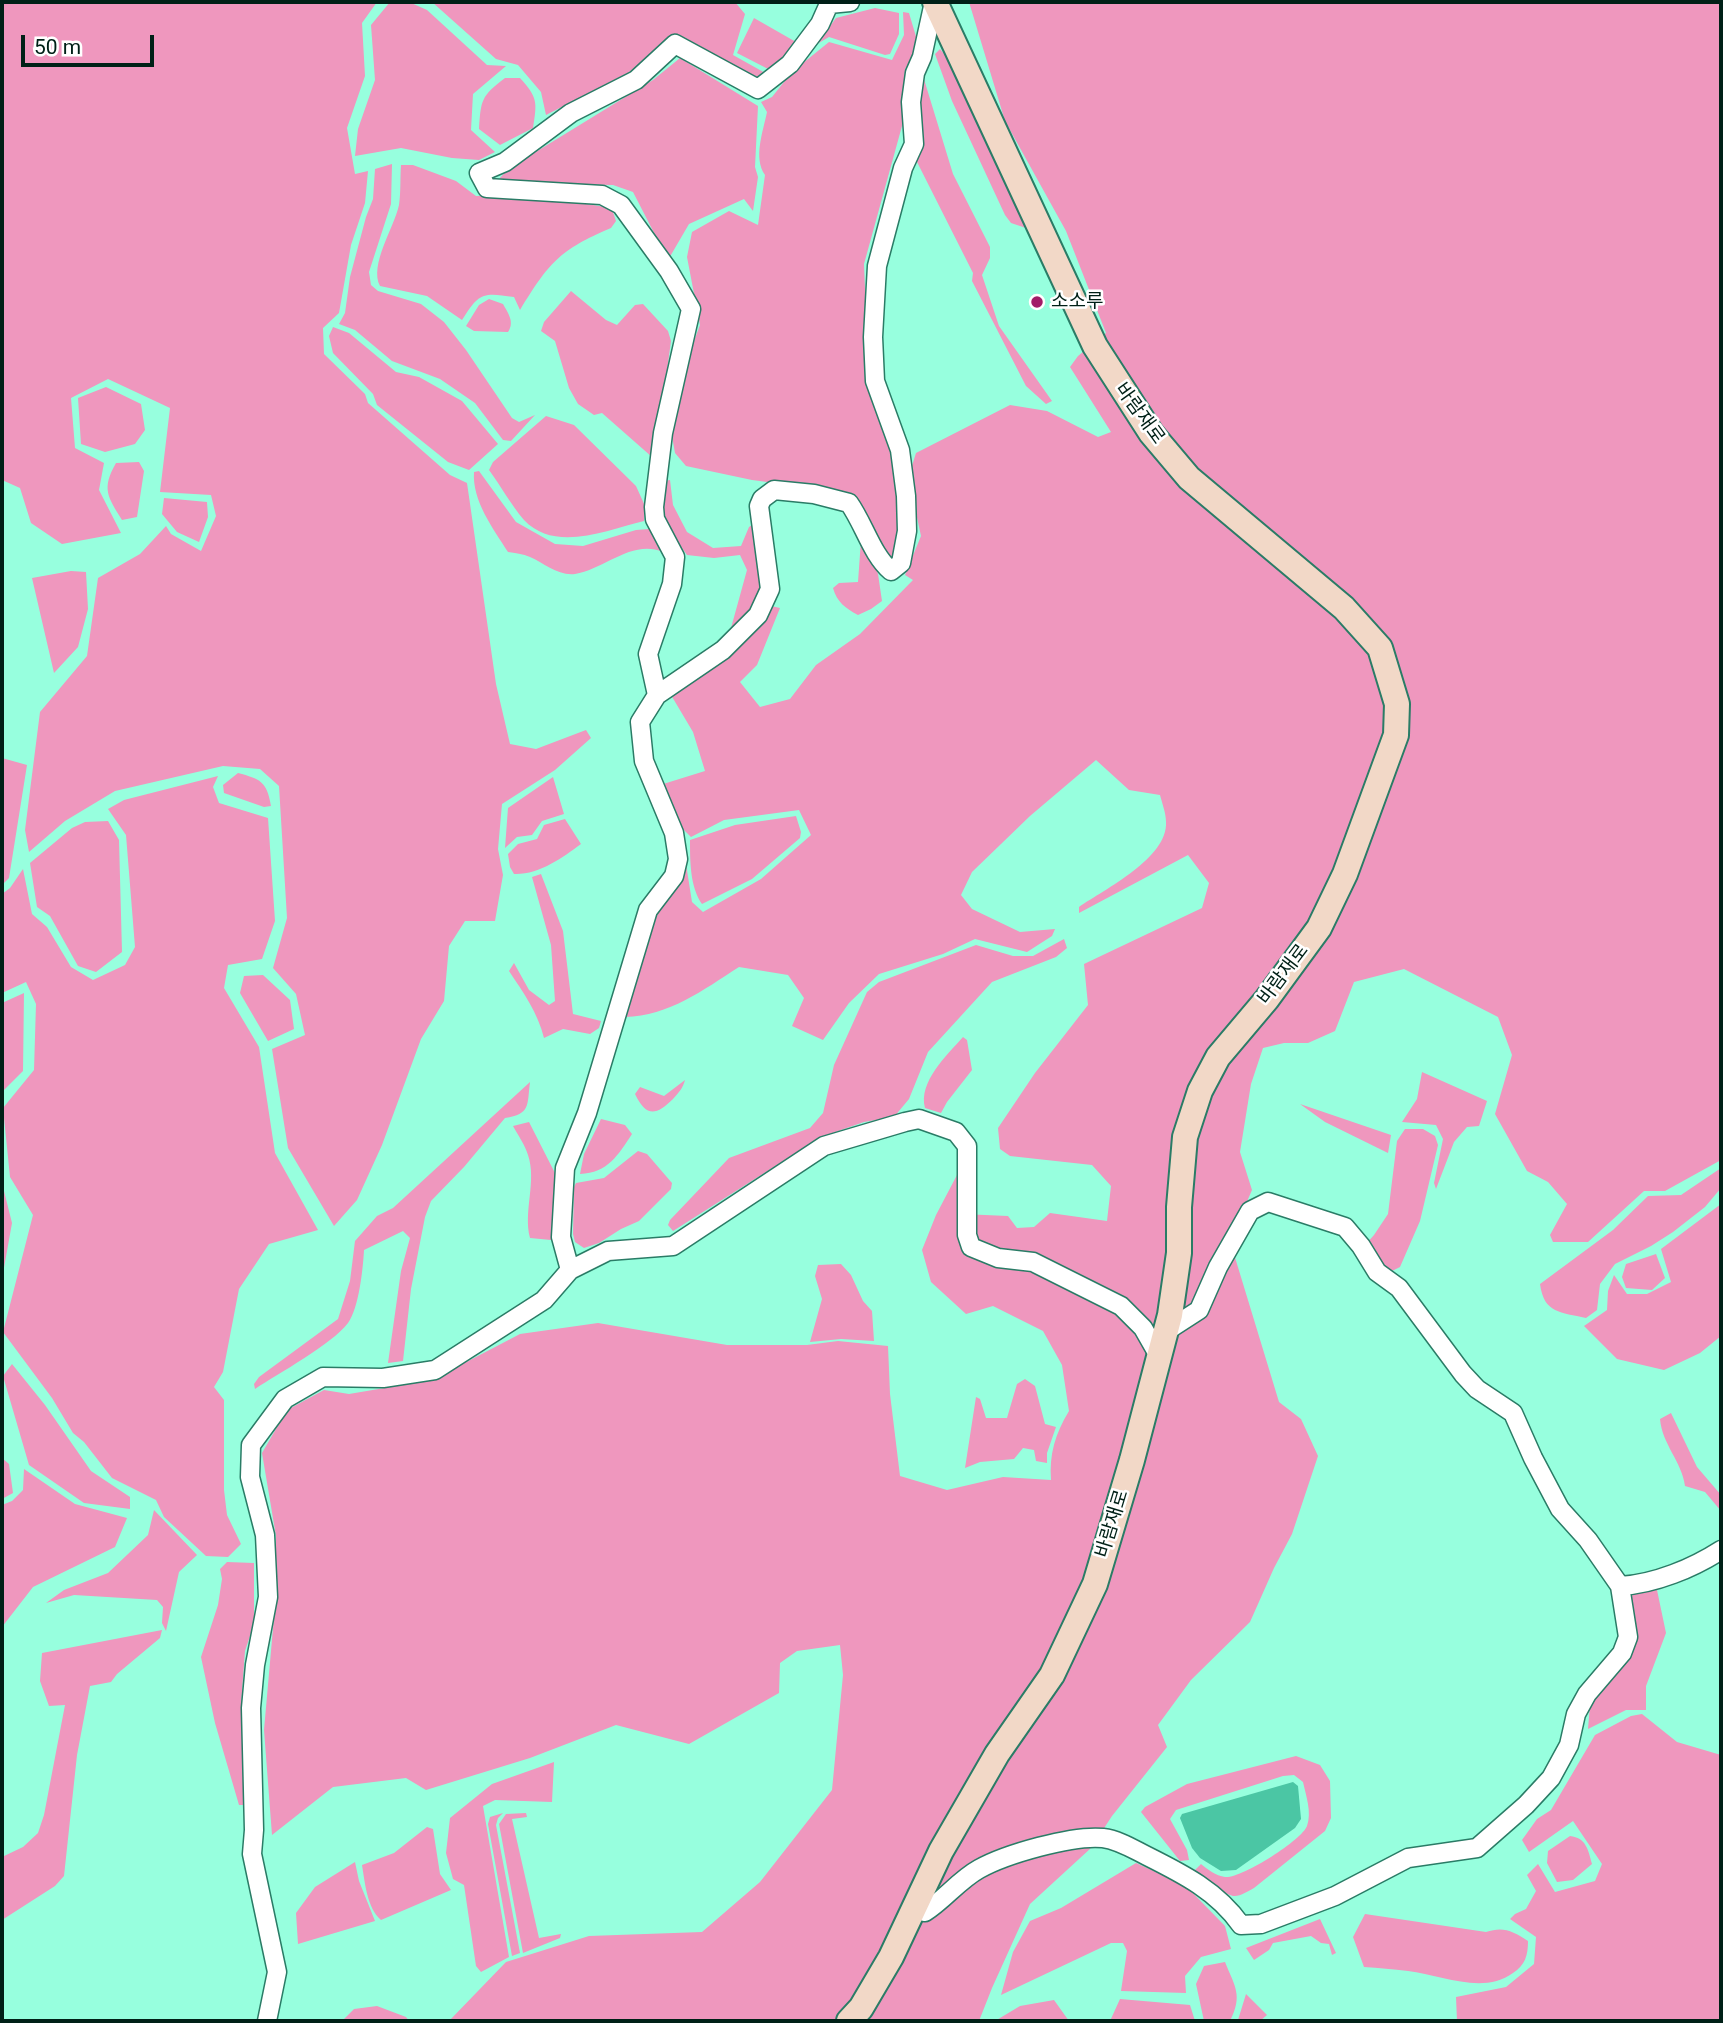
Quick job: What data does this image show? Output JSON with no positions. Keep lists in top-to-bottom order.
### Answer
{
  "streets": {
    "street": ["바람재로"]
  },
  "places": ["소소루"],
  "scale_bar": "50 m"
}
